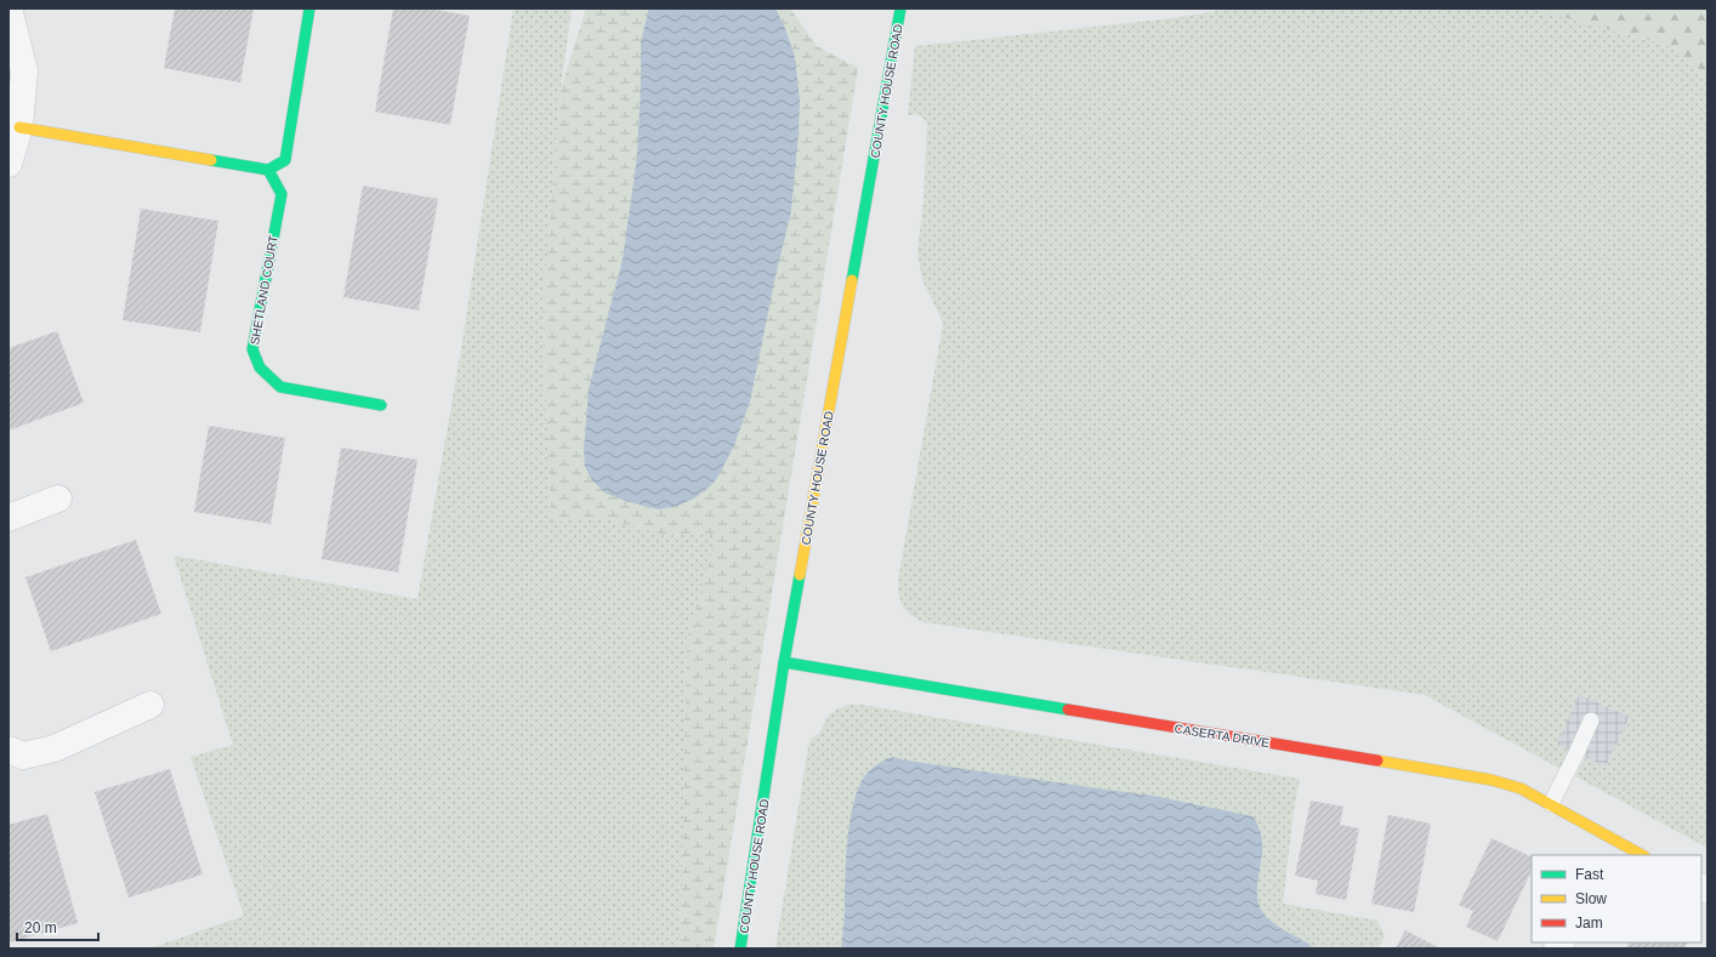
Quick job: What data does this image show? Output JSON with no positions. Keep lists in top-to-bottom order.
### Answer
{
  "streets": {
    "street": ["COUNTY HOUSE ROAD", "SHETLAND COURT", "CASERTA DRIVE"]
  },
  "crossings": [
    ["COUNTY HOUSE ROAD", "CASERTA DRIVE"]
  ],
  "legend": ["Fast", "Slow", "Jam"],
  "scale_bar": "20 m"
}
